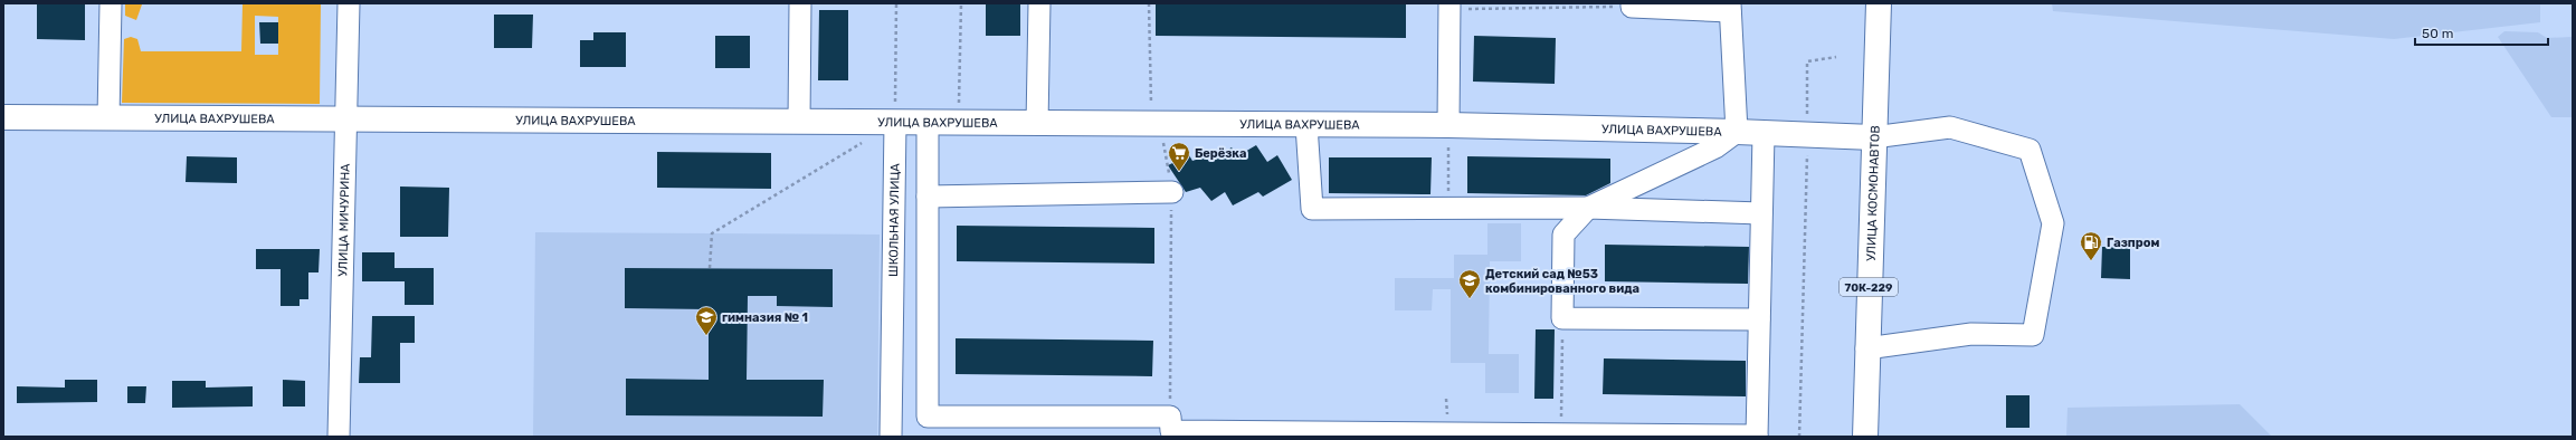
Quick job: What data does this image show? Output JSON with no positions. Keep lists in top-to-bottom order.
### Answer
{
  "streets": {
    "main road": ["УЛИЦА ВАХРУШЕВА", "УЛИЦА КОСМОНАВТОВ", "70К-229"],
    "street": ["УЛИЦА МИЧУРИНА", "ШКОЛЬНАЯ УЛИЦА"]
  },
  "crossings": [
    ["УЛИЦА ВАХРУШЕВА", "УЛИЦА КОСМОНАВТОВ"],
    ["УЛИЦА ВАХРУШЕВА", "УЛИЦА МИЧУРИНА"],
    ["УЛИЦА ВАХРУШЕВА", "ШКОЛЬНАЯ УЛИЦА"]
  ],
  "places": {
    "supermarket": ["Берёзка"],
    "fuel station": ["Газпром"],
    "school or university": ["Детский сад №53 комбинированного вида", "гимназия № 1"]
  },
  "scale_bar": "50 m"
}
